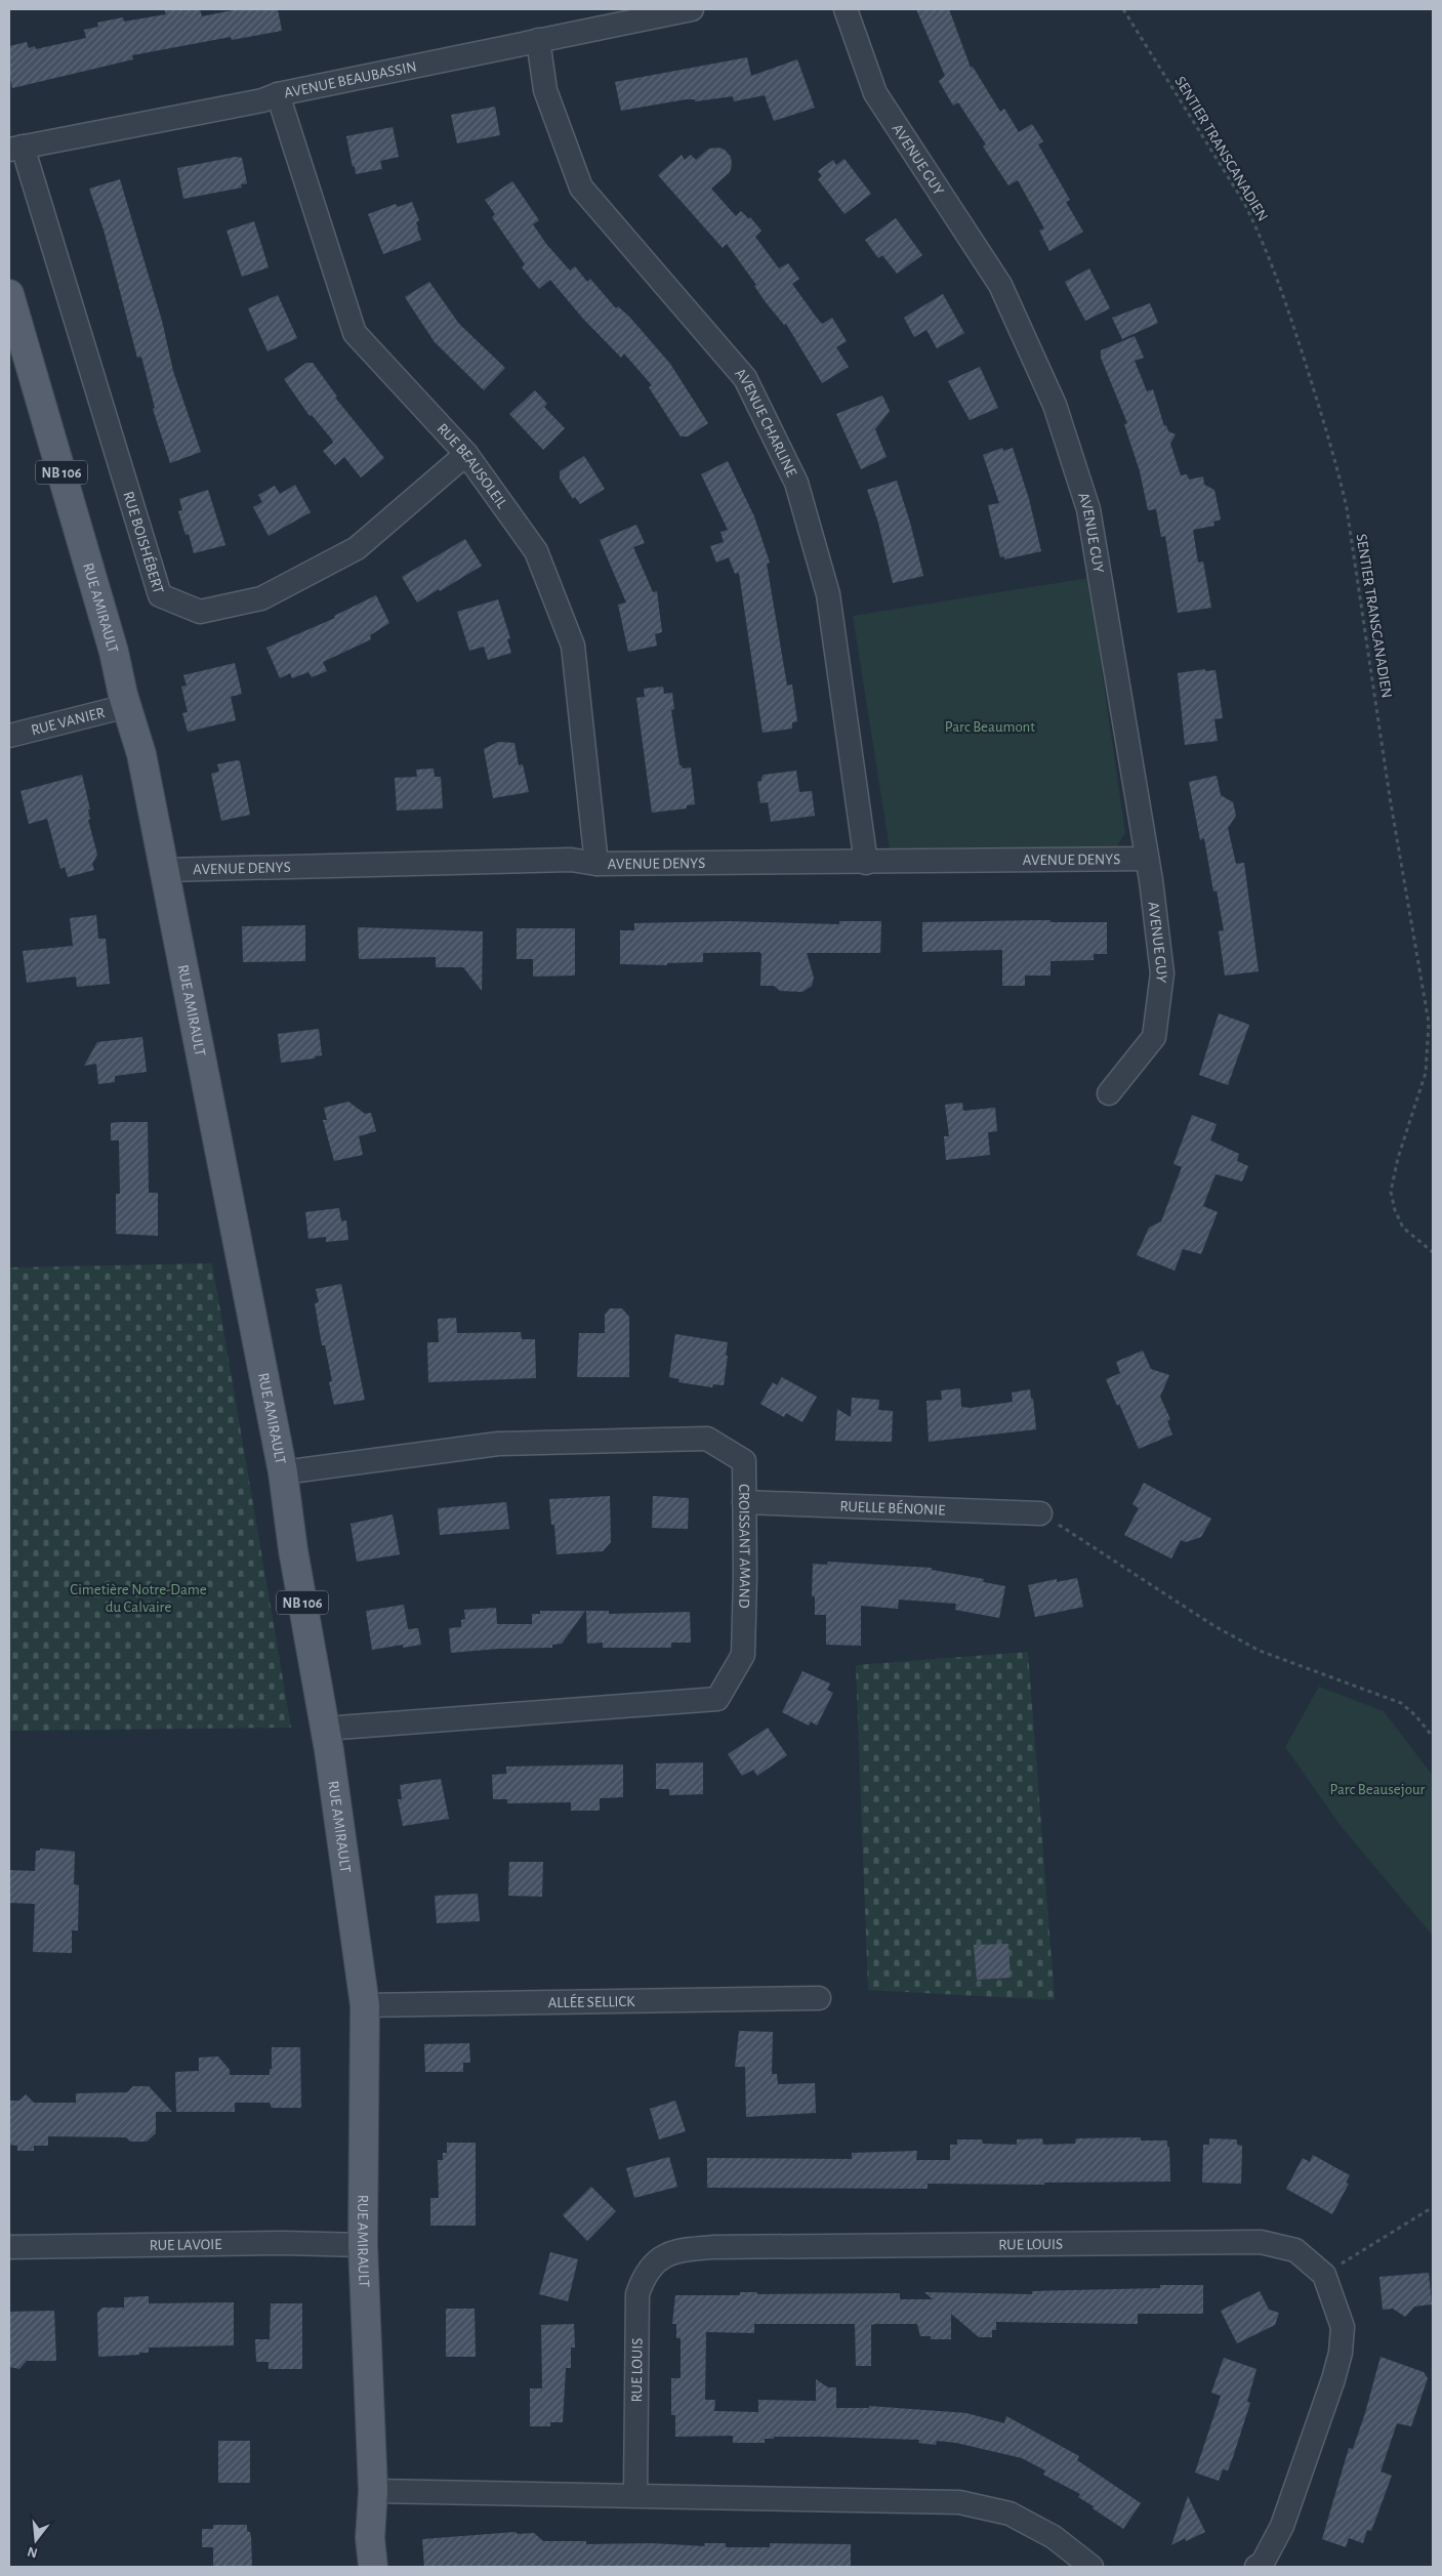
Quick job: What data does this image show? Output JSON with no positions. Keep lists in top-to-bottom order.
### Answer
{
  "streets": {
    "main road": ["NB 106", "RUE AMIRAULT"],
    "street": [
      "AVENUE BEAUBASSIN",
      "AVENUE GUY",
      "AVENUE CHARLINE",
      "RUE BEAUSOLEIL",
      "RUE BOISHÉBERT",
      "RUE VANIER",
      "AVENUE DENYS",
      "RUELLE BÉNONIE",
      "CROISSANT AMAND",
      "ALLÉE SELLICK",
      "RUE LOUIS",
      "RUE LAVOIE"
    ],
    "path": ["SENTIER TRANSCANADIEN"]
  },
  "crossings": [
    ["AVENUE BEAUBASSIN", "AVENUE CHARLINE"],
    ["AVENUE BEAUBASSIN", "RUE BEAUSOLEIL"],
    ["AVENUE BEAUBASSIN", "RUE BOISHÉBERT"],
    ["AVENUE GUY", "AVENUE DENYS"],
    ["AVENUE CHARLINE", "AVENUE DENYS"],
    ["RUE BEAUSOLEIL", "RUE BOISHÉBERT"],
    ["RUE BEAUSOLEIL", "AVENUE DENYS"],
    ["RUE AMIRAULT", "RUE VANIER"],
    ["RUE AMIRAULT", "AVENUE DENYS"],
    ["RUE AMIRAULT", "CROISSANT AMAND"],
    ["RUE AMIRAULT", "ALLÉE SELLICK"],
    ["RUE AMIRAULT", "RUE LAVOIE"],
    ["RUELLE BÉNONIE", "CROISSANT AMAND"]
  ],
  "parks": ["Parc Beaumont", "Cimetière Notre-Dame du Calvaire", "Parc Beausejour"],
  "north": "bottom"
}
